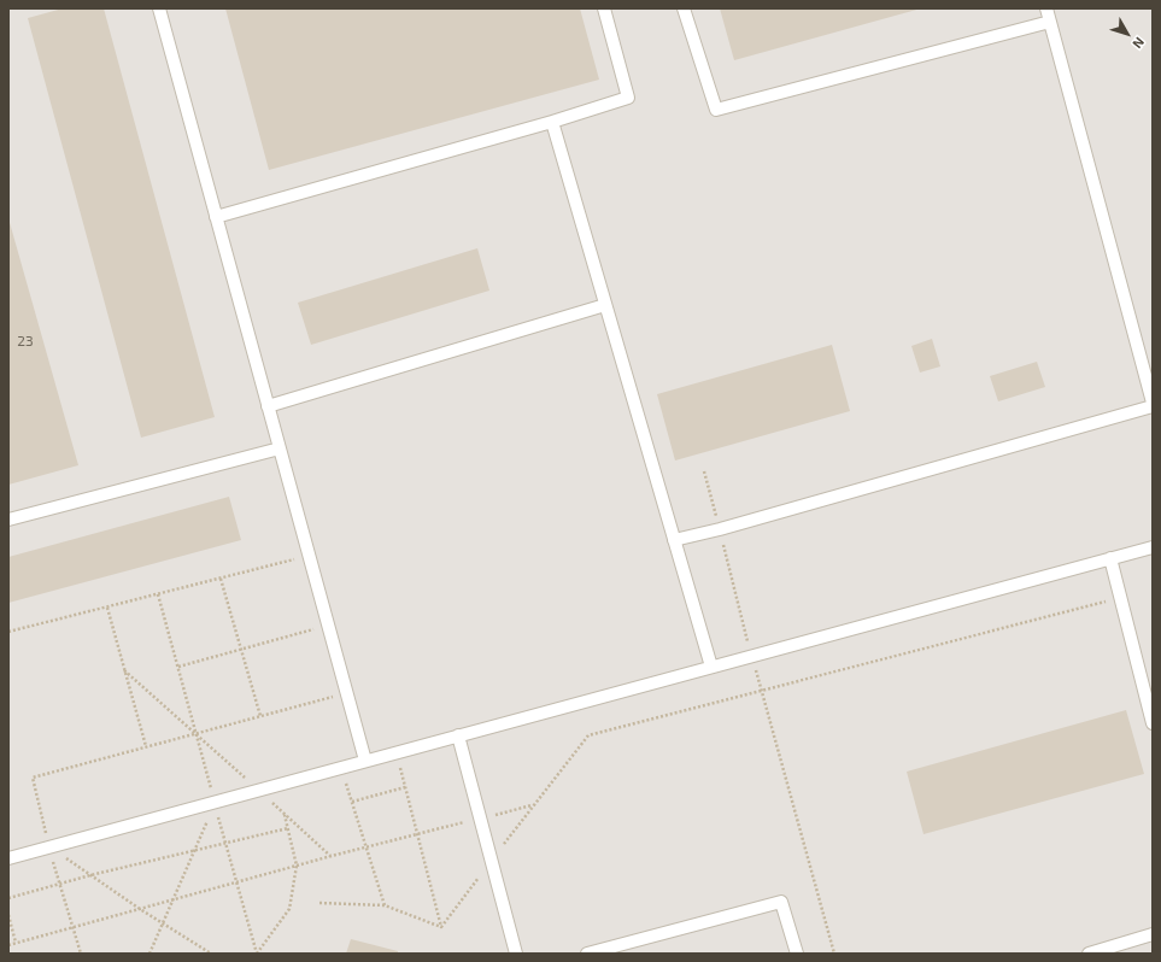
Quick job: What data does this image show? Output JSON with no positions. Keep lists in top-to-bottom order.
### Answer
{
  "house_numbers": ["23"],
  "north": "bottom right"
}
